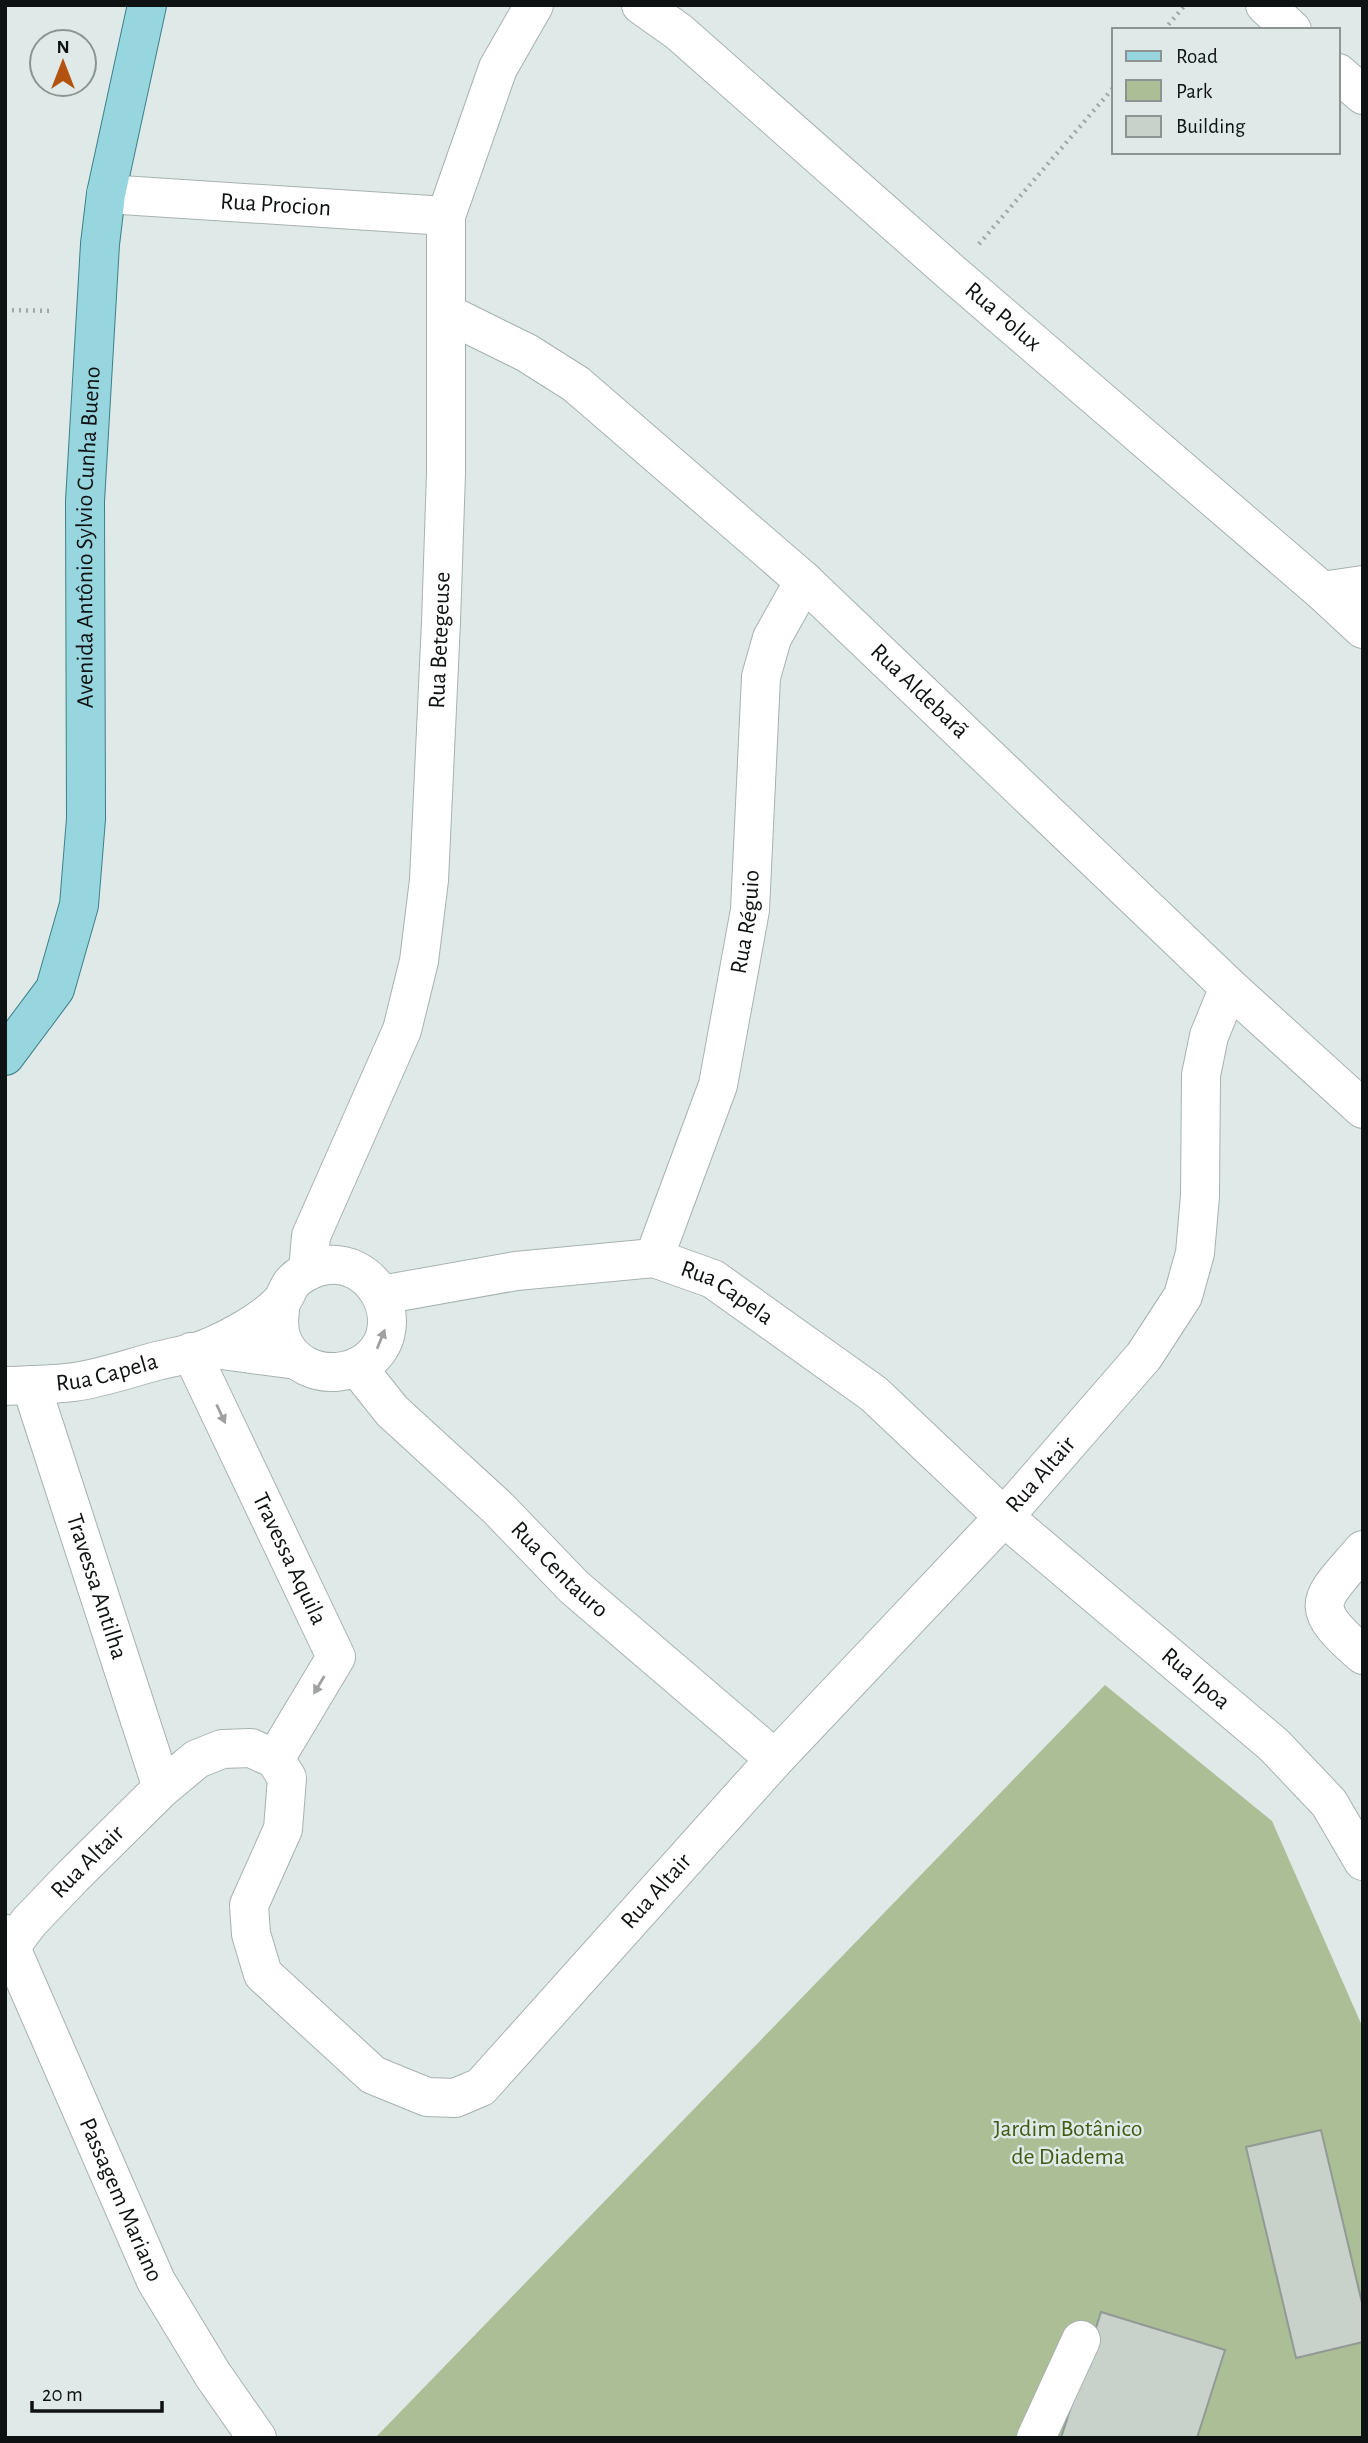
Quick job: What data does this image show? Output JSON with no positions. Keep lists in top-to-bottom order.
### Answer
{
  "streets": {
    "main road": ["Avenida Antônio Sylvio Cunha Bueno"],
    "street": [
      "Rua Procion",
      "Rua Polux",
      "Rua Betegeuse",
      "Rua Aldebarã",
      "Rua Réguio",
      "Rua Capela",
      "Rua Altair",
      "Travessa Aquila",
      "Rua Centauro",
      "Travessa Antilha",
      "Rua Ipoa",
      "Passagem Mariano"
    ]
  },
  "crossings": [
    ["Rua Procion", "Avenida Antônio Sylvio Cunha Bueno"],
    ["Rua Procion", "Rua Betegeuse"],
    ["Rua Betegeuse", "Rua Aldebarã"],
    ["Rua Betegeuse", "Rua Capela"],
    ["Rua Betegeuse", "Rua Centauro"],
    ["Rua Aldebarã", "Rua Réguio"],
    ["Rua Aldebarã", "Rua Altair"],
    ["Rua Réguio", "Rua Capela"],
    ["Rua Capela", "Rua Altair"],
    ["Rua Capela", "Travessa Aquila"],
    ["Rua Capela", "Rua Centauro"],
    ["Rua Capela", "Travessa Antilha"],
    ["Rua Capela", "Rua Ipoa"],
    ["Rua Altair", "Travessa Aquila"],
    ["Rua Altair", "Rua Centauro"],
    ["Rua Altair", "Travessa Antilha"],
    ["Rua Altair", "Rua Ipoa"],
    ["Rua Altair", "Passagem Mariano"]
  ],
  "one_way": ["Travessa Aquila"],
  "parks": ["Jardim Botânico de Diadema"],
  "legend": ["Road", "Park", "Building"],
  "scale_bar": "20 m",
  "north": "top"
}
